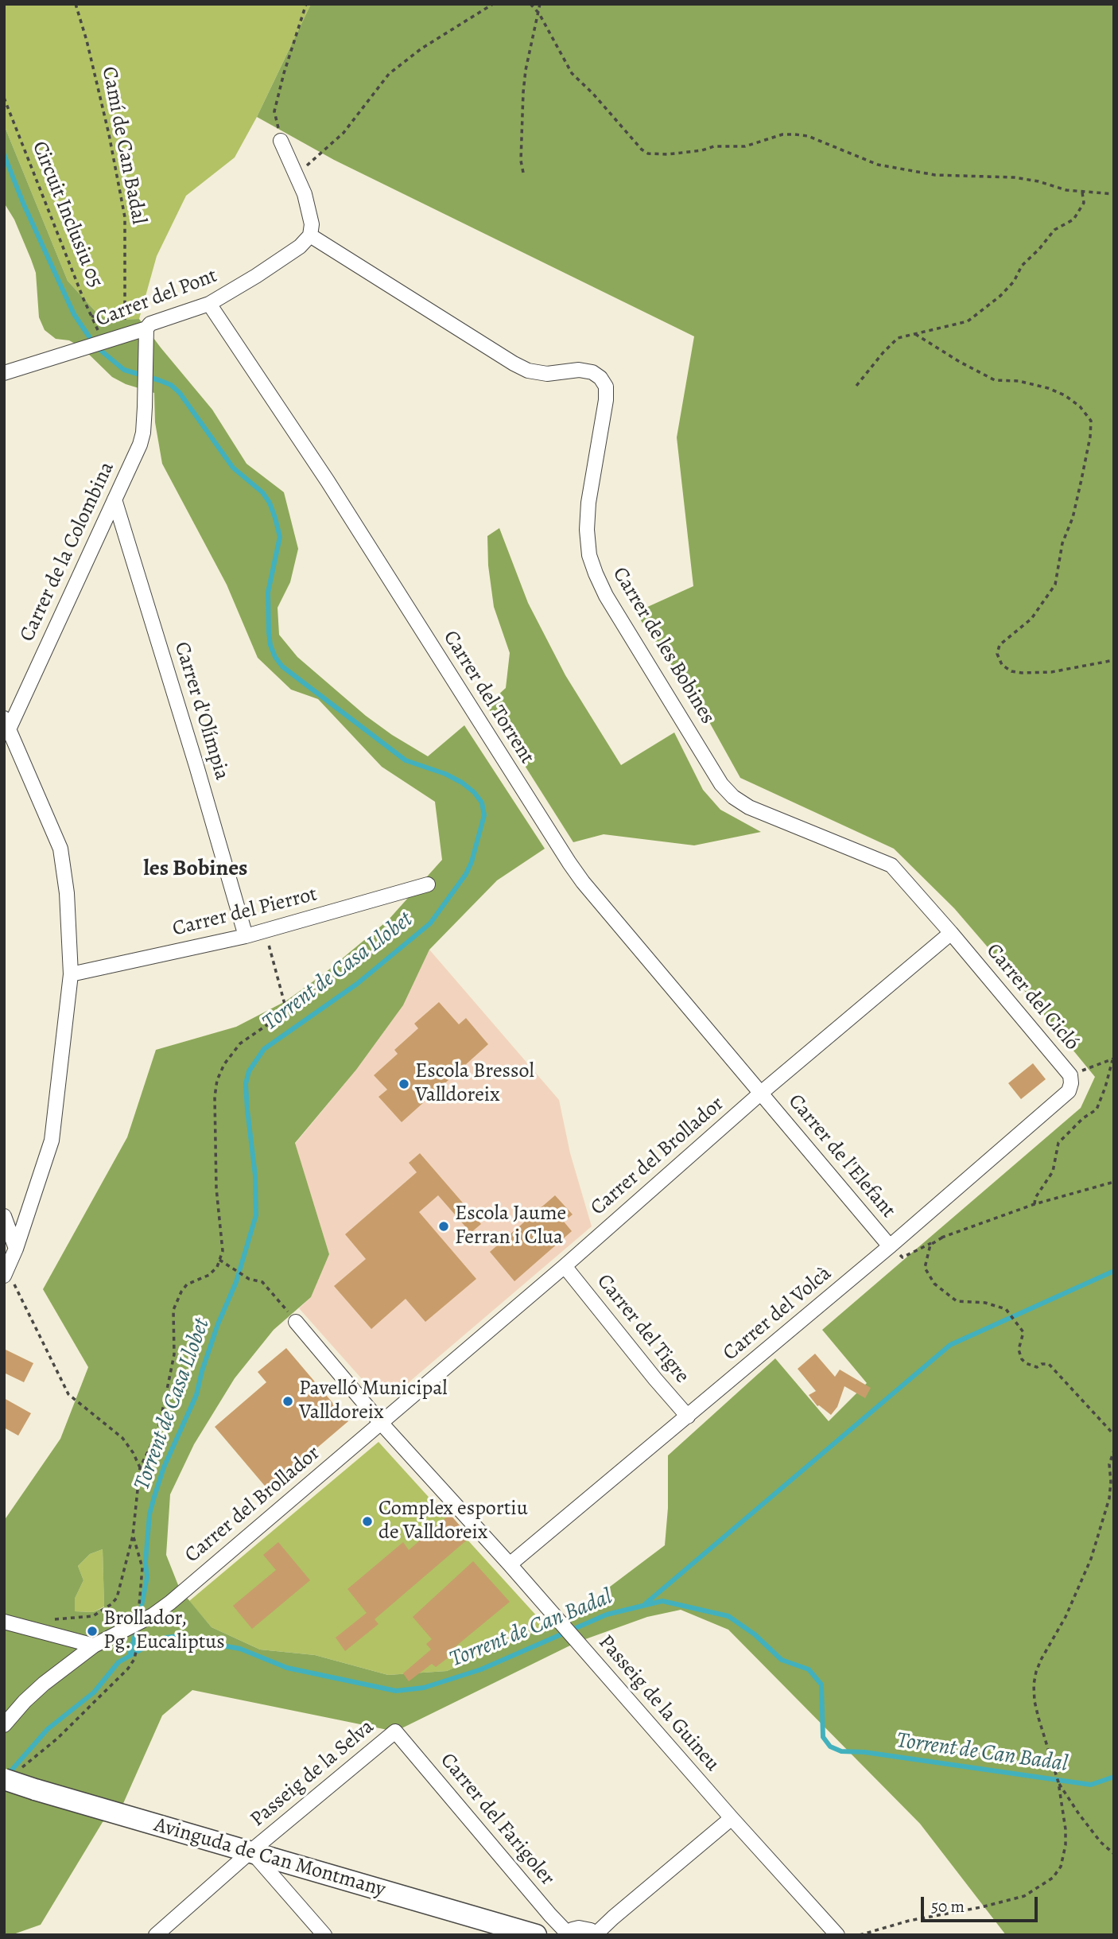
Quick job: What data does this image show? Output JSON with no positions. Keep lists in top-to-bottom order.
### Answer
{
  "streets": {
    "street": [
      "Carrer del Pont",
      "Carrer de la Colombina",
      "Carrer de les Bobines",
      "Carrer del Torrent",
      "Carrer d'Olímpia",
      "Carrer del Pierrot",
      "Carrer del Cicló",
      "Carrer del Brollador",
      "Carrer de l'Elefant",
      "Carrer del Volcà",
      "Carrer del Tigre",
      "Passeig de la Guineu",
      "Passeig de la Selva",
      "Carrer del Farigoler",
      "Avinguda de Can Montmany"
    ],
    "path": ["Camí de Can Badal", "Circuit Inclusiu 05"]
  },
  "crossings": [
    ["Circuit Inclusiu 05", "Carrer del Pont"],
    ["Carrer del Pont", "Carrer de la Colombina"],
    ["Carrer del Pont", "Carrer de les Bobines"],
    ["Carrer del Pont", "Carrer del Torrent"],
    ["Carrer de la Colombina", "Carrer d'Olímpia"],
    ["Carrer de les Bobines", "Carrer del Cicló"],
    ["Carrer de les Bobines", "Carrer del Brollador"],
    ["Carrer del Torrent", "Carrer del Brollador"],
    ["Carrer del Torrent", "Carrer de l'Elefant"],
    ["Carrer d'Olímpia", "Carrer del Pierrot"],
    ["Carrer del Cicló", "Carrer del Brollador"],
    ["Carrer del Cicló", "Carrer del Volcà"],
    ["Carrer del Brollador", "Carrer de l'Elefant"],
    ["Carrer del Brollador", "Carrer del Tigre"],
    ["Carrer del Brollador", "Passeig de la Guineu"],
    ["Carrer de l'Elefant", "Carrer del Volcà"],
    ["Carrer del Volcà", "Carrer del Tigre"],
    ["Carrer del Volcà", "Passeig de la Guineu"],
    ["Passeig de la Selva", "Carrer del Farigoler"],
    ["Passeig de la Selva", "Avinguda de Can Montmany"]
  ],
  "districts": ["les Bobines"],
  "water": ["Torrent de Casa Llobet", "Torrent de Can Badal"],
  "places": [
    "Escola Bressol Valldoreix",
    "Escola Jaume Ferran i Clua",
    "Pavelló Municipal Valldoreix",
    "Complex esportiu de Valldoreix",
    "Brollador, Pg. Eucaliptus"
  ],
  "scale_bar": "50 m"
}
